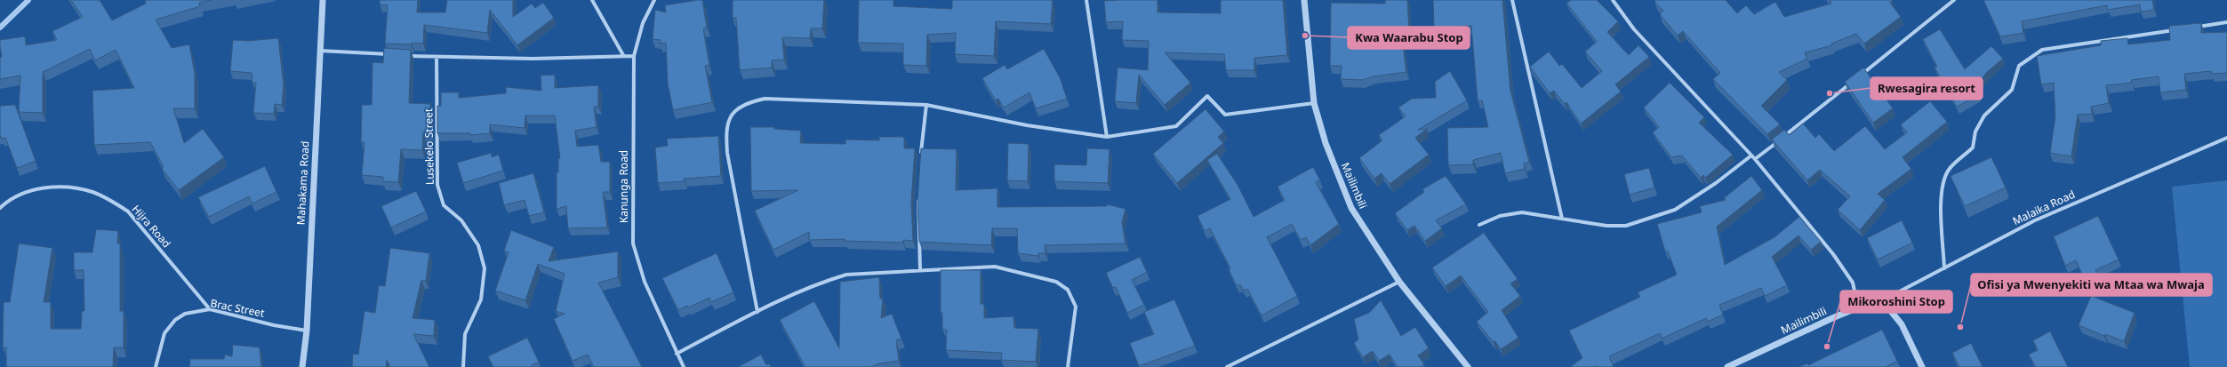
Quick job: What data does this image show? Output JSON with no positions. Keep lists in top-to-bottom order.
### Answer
{
  "streets": {
    "street": [
      "Lusekelo Street",
      "Mahakama Road",
      "Mailimbili",
      "Kanunga Road",
      "Malaika Road",
      "Hijra Road",
      "Brac Street"
    ]
  },
  "crossings": [
    ["Mahakama Road", "Brac Street"],
    ["Mailimbili", "Malaika Road"],
    ["Hijra Road", "Brac Street"]
  ],
  "places": [
    "Kwa Waarabu Stop",
    "Rwesagira resort",
    "Ofisi ya Mwenyekiti wa Mtaa wa Mwaja",
    "Mikoroshini Stop"
  ]
}
